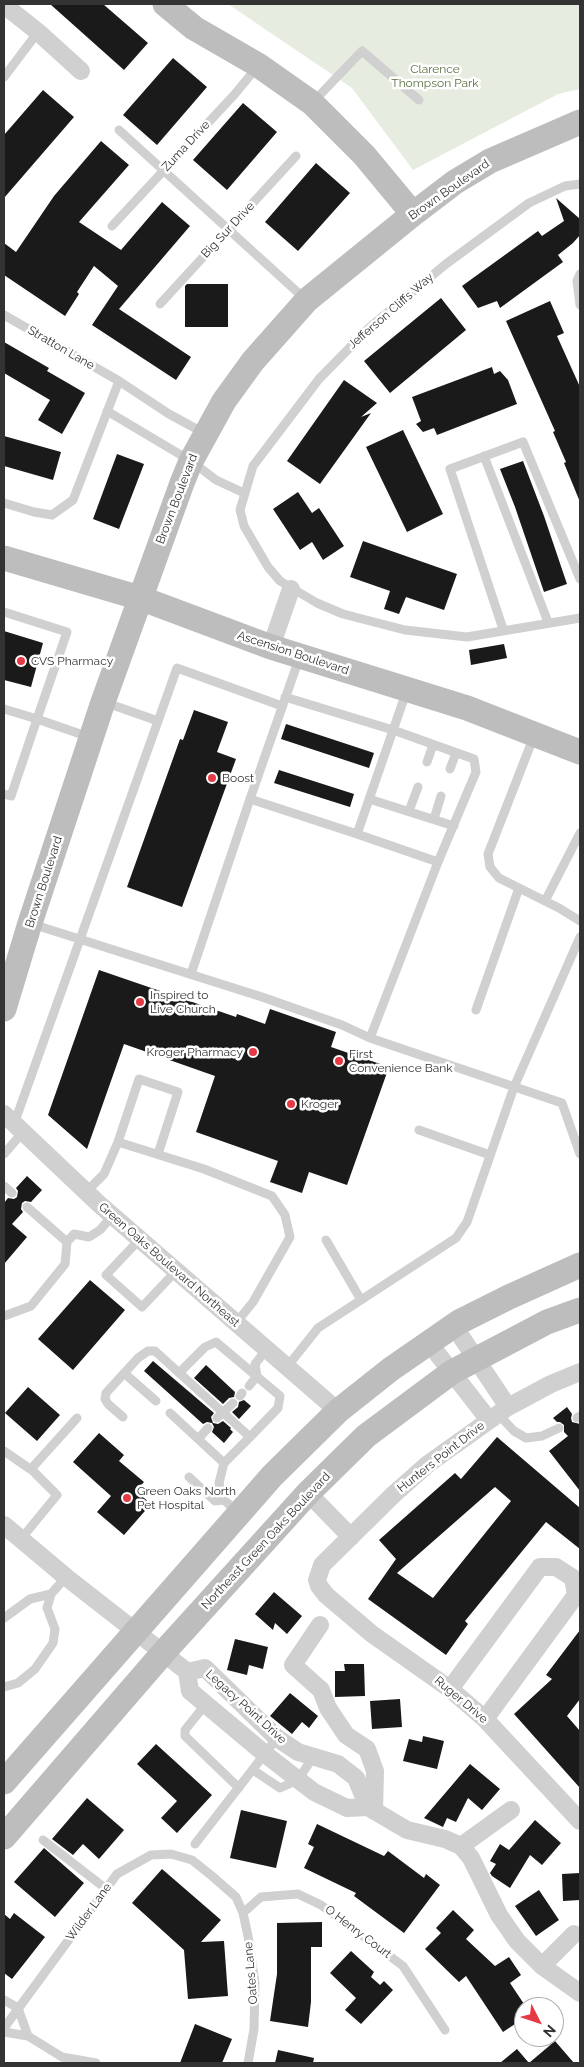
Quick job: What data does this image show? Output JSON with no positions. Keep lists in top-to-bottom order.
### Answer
{
  "streets": {
    "street": [
      "Brown Boulevard",
      "Ascension Boulevard",
      "Green Oaks Boulevard Northeast",
      "Hunters Point Drive",
      "Northeast Green Oaks Boulevard",
      "Ruger Drive",
      "Legacy Point Drive"
    ],
    "lane": [
      "Zuma Drive",
      "Big Sur Drive",
      "Jefferson Cliffs Way",
      "Stratton Lane",
      "Wilder Lane",
      "O Henry Court",
      "Oates Lane"
    ]
  },
  "crossings": [
    ["Brown Boulevard", "Stratton Lane"],
    ["Brown Boulevard", "Ascension Boulevard"],
    ["Hunters Point Drive", "Ruger Drive"],
    ["Northeast Green Oaks Boulevard", "Legacy Point Drive"],
    ["Wilder Lane", "O Henry Court"],
    ["Wilder Lane", "Oates Lane"],
    ["O Henry Court", "Oates Lane"]
  ],
  "parks": ["Clarence Thompson Park"],
  "places": [
    "CVS Pharmacy",
    "Boost",
    "Inspired to Live Church",
    "Kroger Pharmacy",
    "First Convenience Bank",
    "Kroger",
    "Green Oaks North Pet Hospital"
  ],
  "north": "bottom right"
}
